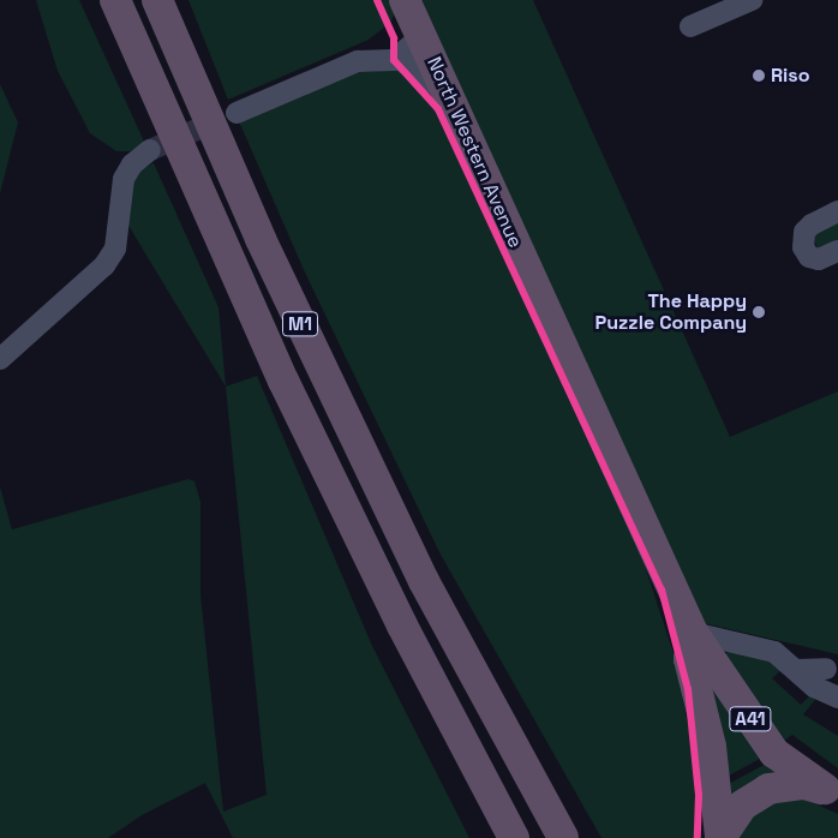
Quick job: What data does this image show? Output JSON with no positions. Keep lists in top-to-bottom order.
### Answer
{
  "streets": {
    "highway": ["North Western Avenue", "M1", "A41"]
  },
  "places": ["Riso", "The Happy Puzzle Company"]
}
